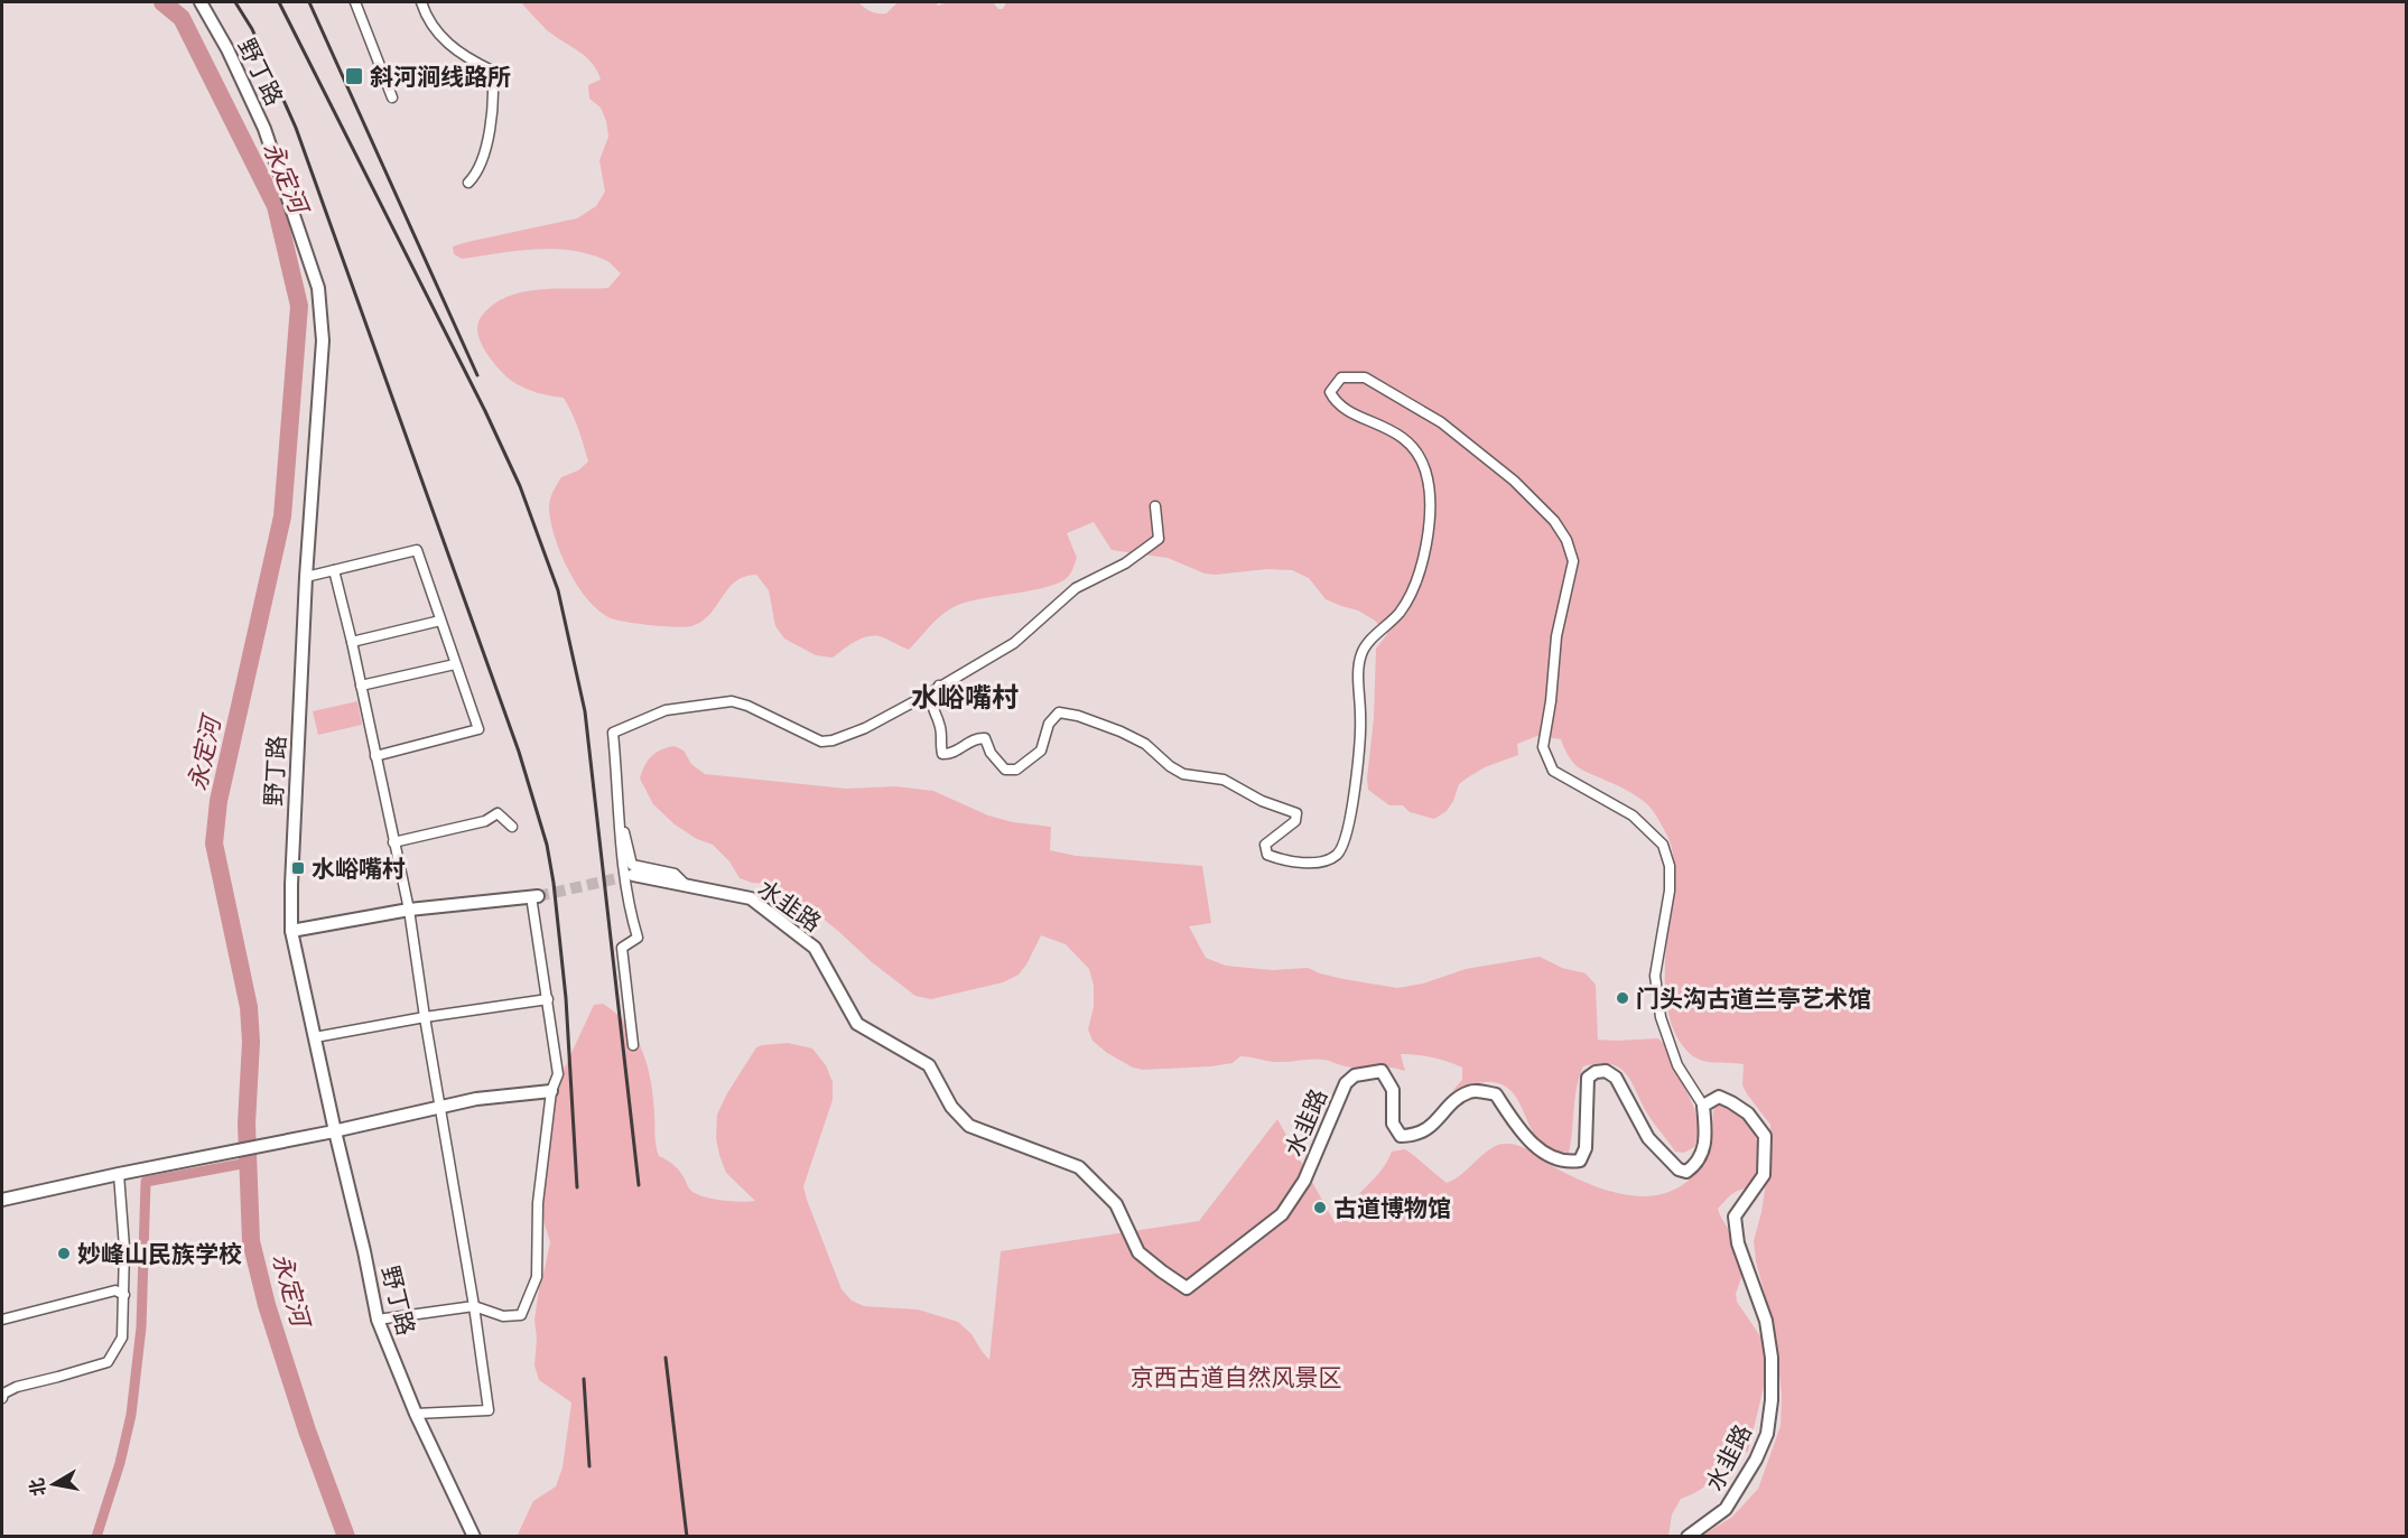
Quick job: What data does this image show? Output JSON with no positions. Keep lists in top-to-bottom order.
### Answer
{
  "streets": {
    "street": ["野丁路", "水韭路"]
  },
  "districts": ["水峪嘴村"],
  "water": ["永定河"],
  "parks": ["京西古道自然风景区"],
  "places": {
    "transit": ["斜河涧线路所", "水峪嘴村"],
    "other": ["门头沟古道兰亭艺术馆", "古道博物馆", "妙峰山民族学校"]
  },
  "north": "left"
}
